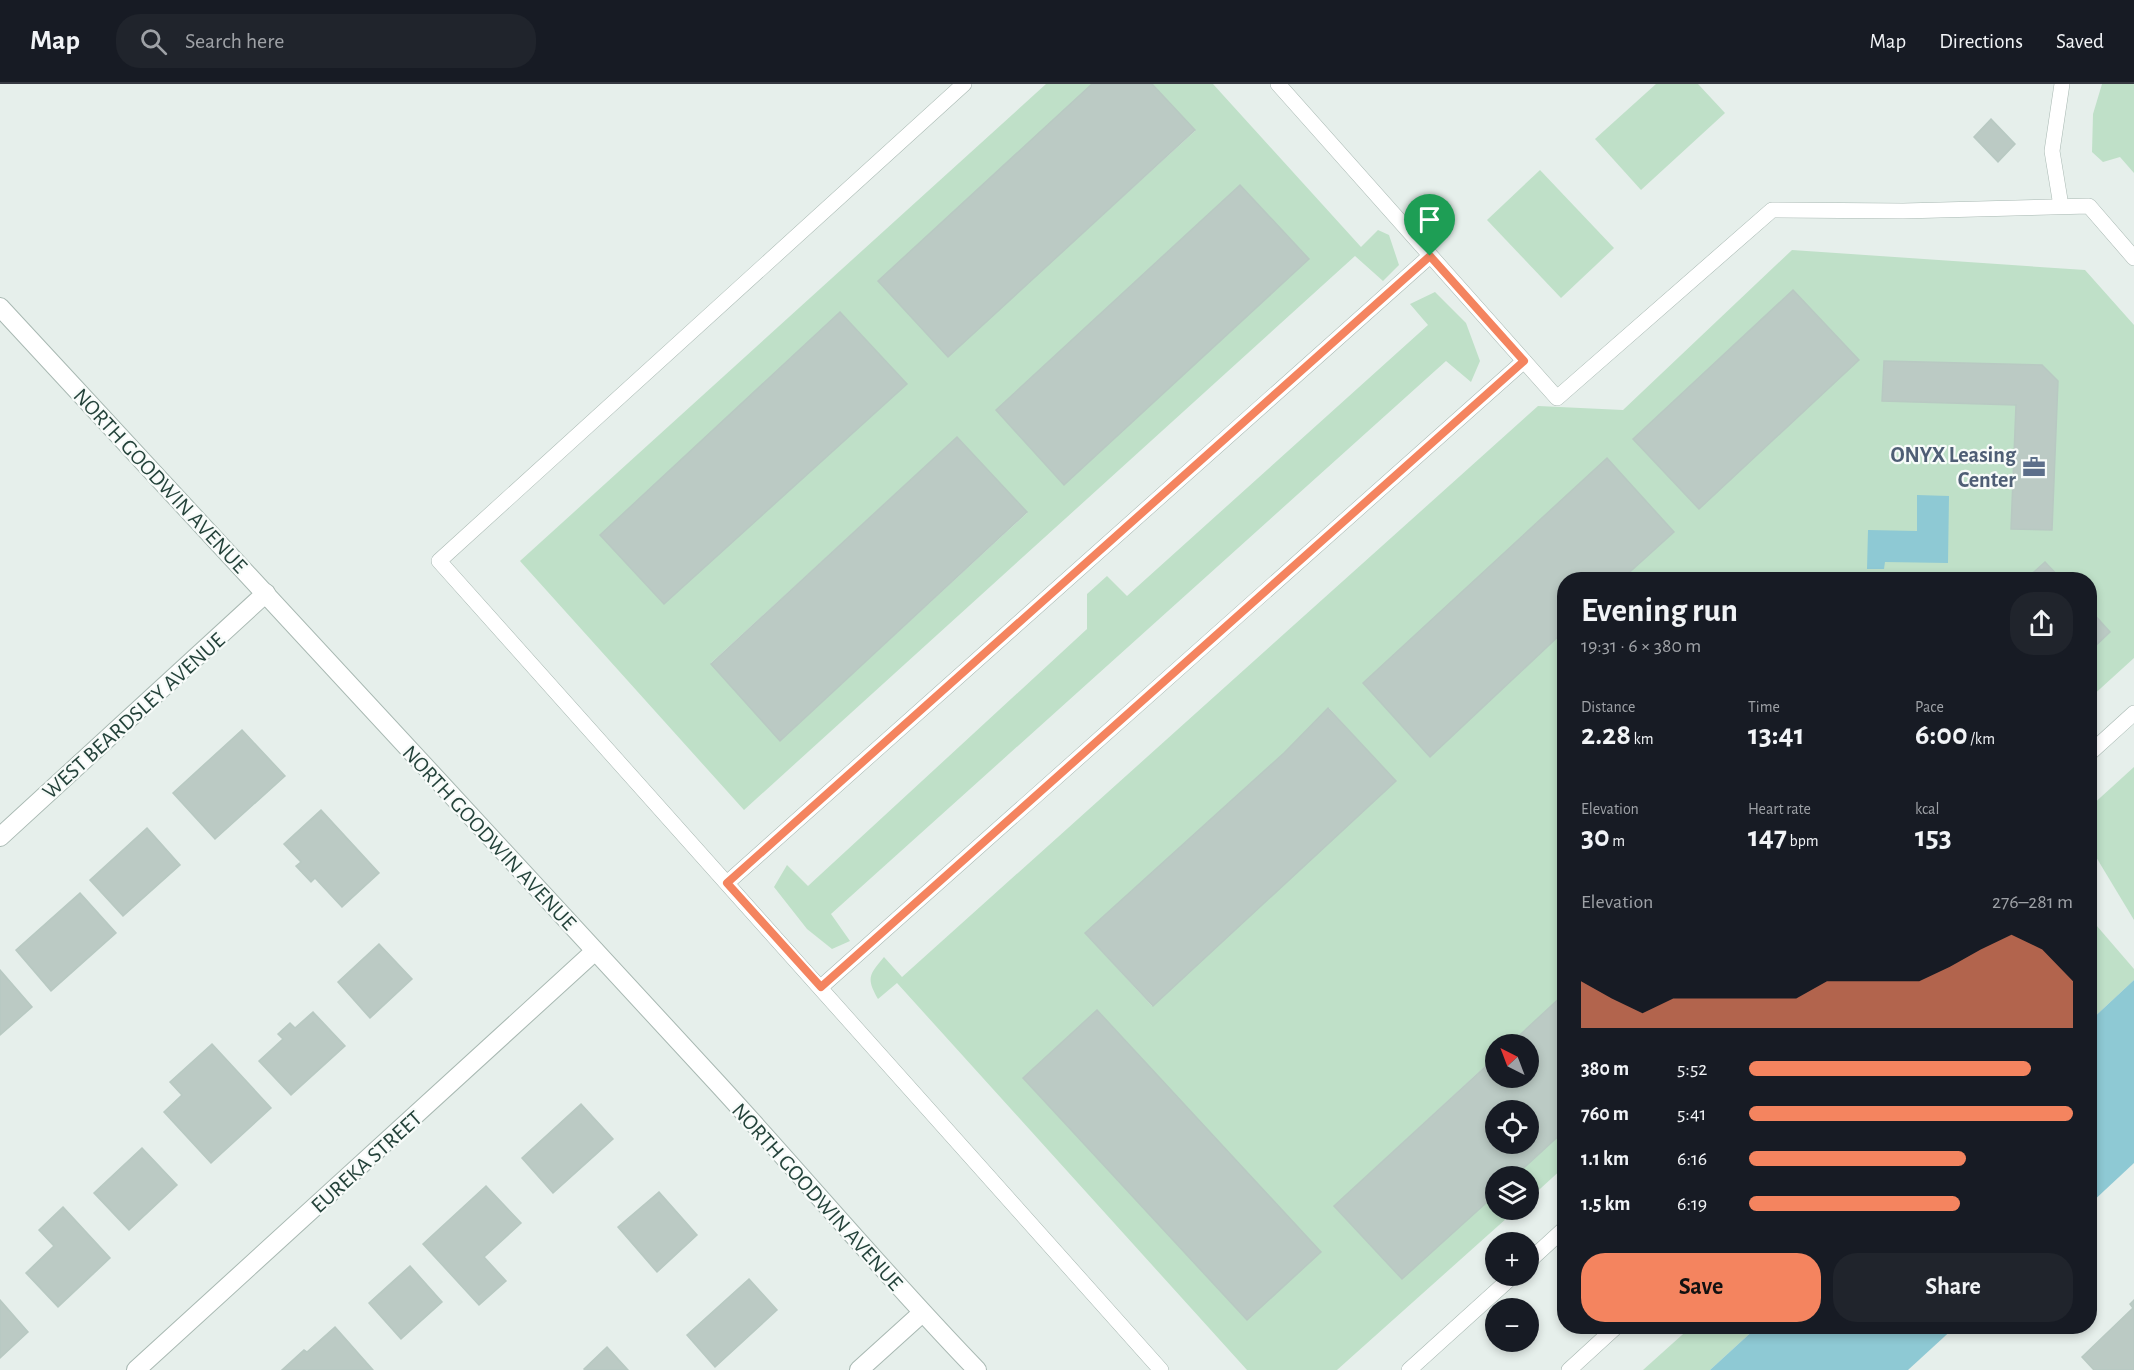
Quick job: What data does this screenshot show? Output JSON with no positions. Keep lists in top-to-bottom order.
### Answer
{
  "streets": {
    "street": ["NORTH GOODWIN AVENUE", "WEST BEARDSLEY AVENUE", "EUREKA STREET"]
  },
  "crossings": [
    ["NORTH GOODWIN AVENUE", "WEST BEARDSLEY AVENUE"],
    ["NORTH GOODWIN AVENUE", "EUREKA STREET"]
  ],
  "places": {
    "office": ["ONYX Leasing Center"]
  },
  "north": "top left",
  "page": {
    "header": "Map",
    "search": "Search here",
    "nav": ["Map", "Directions", "Saved"],
    "heading": ["Evening run", "19:31 · 6 × 380 m"],
    "stats": [
      ["Distance", "2.28 km"],
      ["Time", "13:41"],
      ["Pace", "6:00 /km"],
      ["Elevation", "30 m"],
      ["Heart rate", "147 bpm"],
      ["kcal", "153"]
    ],
    "chart": ["Elevation", "276–281 m"],
    "map_buttons": ["+", "−"],
    "list": [
      {
        "name": "380 m",
        "note": "5:52"
      },
      {
        "name": "760 m",
        "note": "5:41"
      },
      {
        "name": "1.1 km",
        "note": "6:16"
      },
      {
        "name": "1.5 km",
        "note": "6:19"
      }
    ],
    "buttons": ["Save", "Share"]
  }
}
